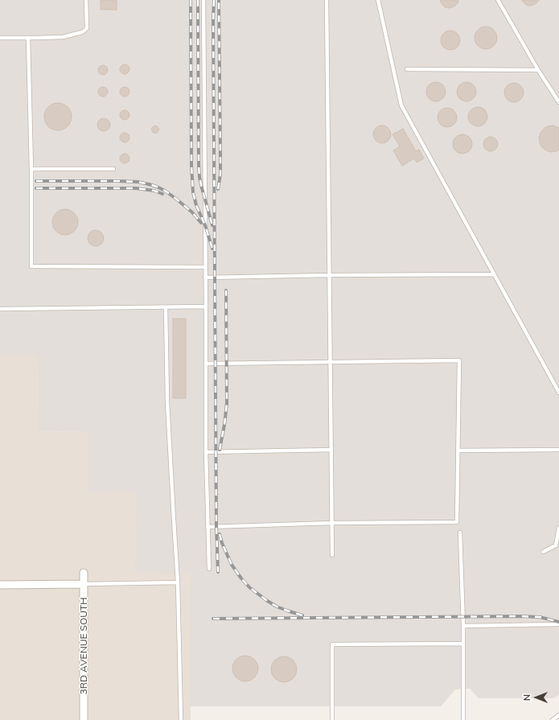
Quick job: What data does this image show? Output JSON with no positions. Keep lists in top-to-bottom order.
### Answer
{
  "streets": {
    "street": ["3RD AVENUE SOUTH"]
  },
  "north": "left"
}
